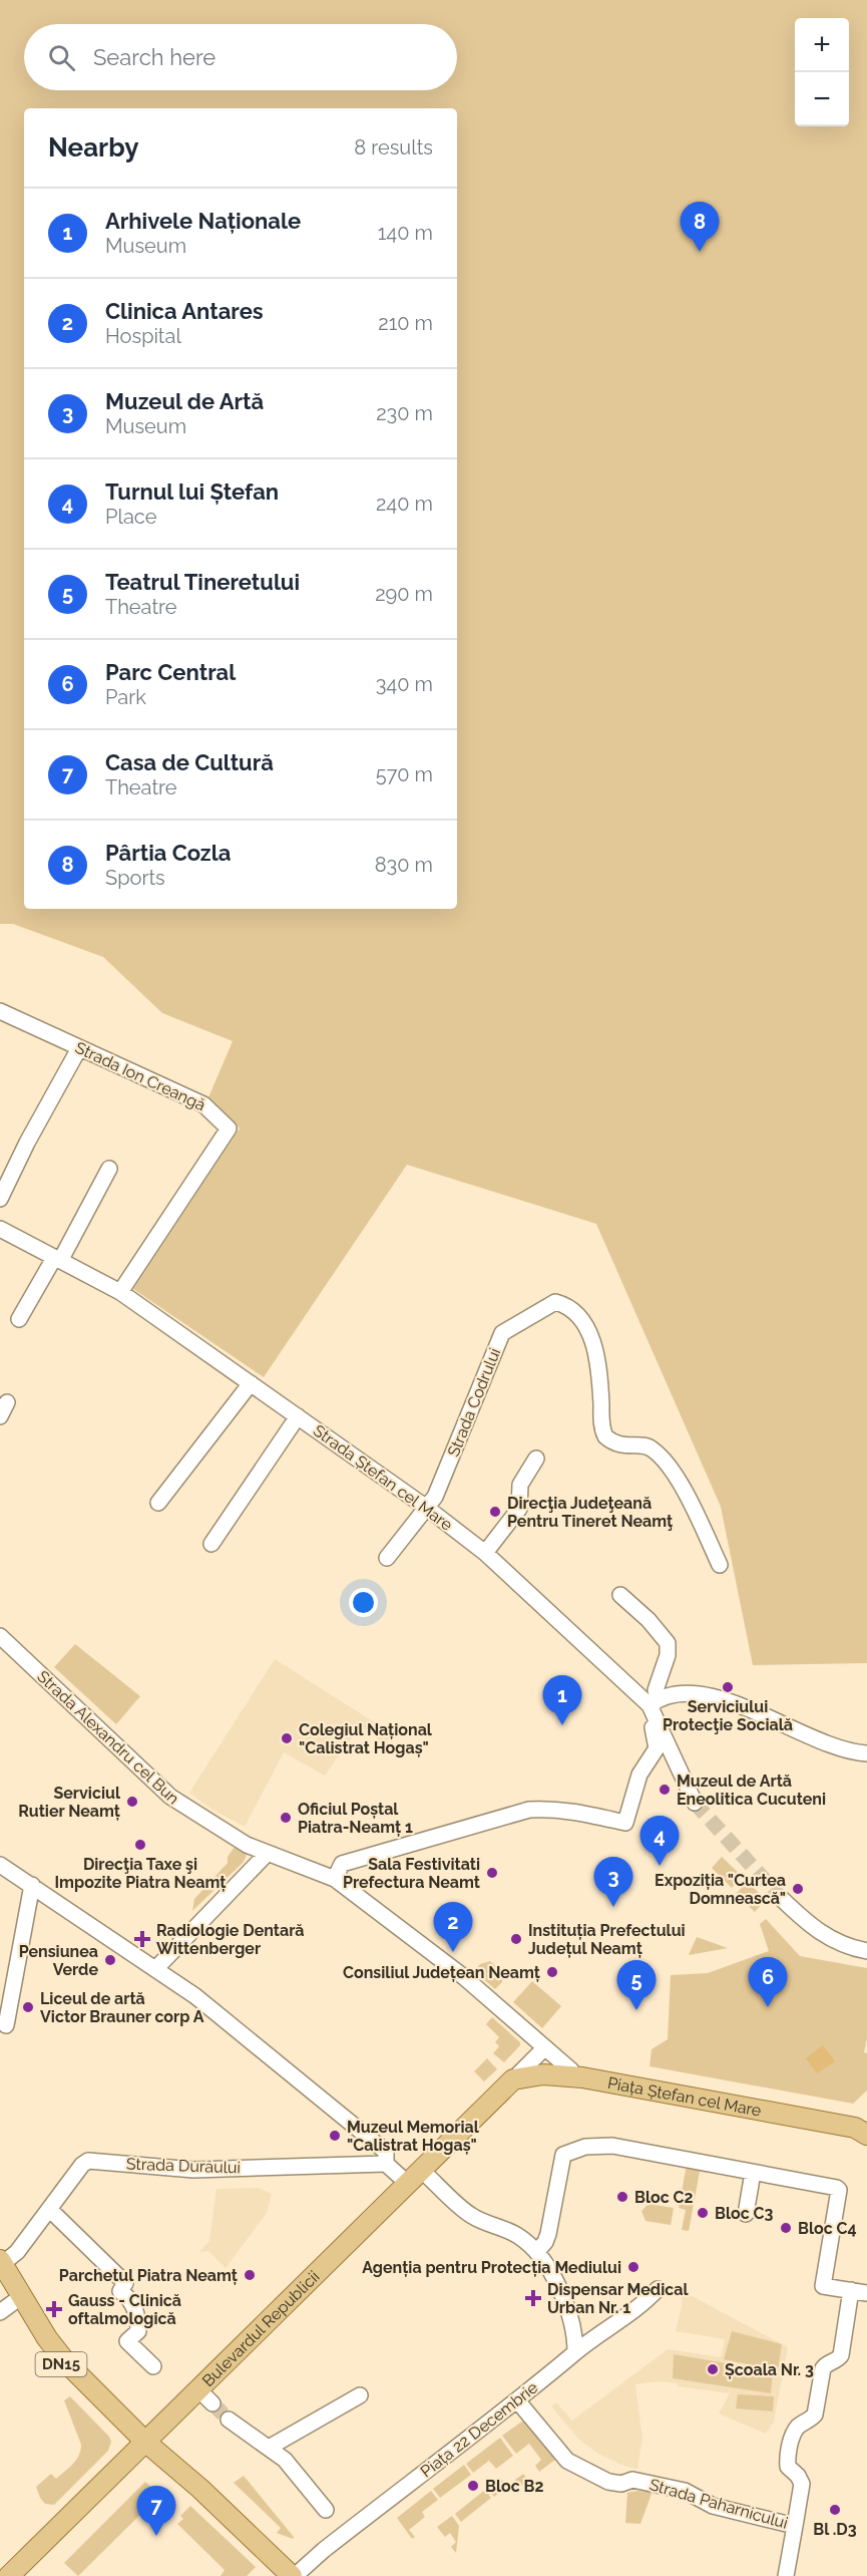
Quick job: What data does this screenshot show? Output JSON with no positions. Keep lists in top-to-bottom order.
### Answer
{
  "streets": {
    "main road": ["Piața Ștefan cel Mare", "Bulevardul Republicii", "DN15"],
    "street": [
      "Strada Ion Creangă",
      "Strada Codrului",
      "Strada Ștefan cel Mare",
      "Strada Alexandru cel Bun",
      "Strada Durăului",
      "Piața 22 Decembrie",
      "Strada Paharnicului"
    ]
  },
  "crossings": [
    ["Strada Ion Creangă", "Strada Ștefan cel Mare"],
    ["Strada Codrului", "Strada Ștefan cel Mare"],
    ["Strada Alexandru cel Bun", "Piața Ștefan cel Mare"],
    ["Piața Ștefan cel Mare", "Bulevardul Republicii"],
    ["Strada Durăului", "DN15"],
    ["Bulevardul Republicii", "DN15"],
    ["DN15", "Piața 22 Decembrie"],
    ["Piața 22 Decembrie", "Strada Paharnicului"]
  ],
  "places": {
    "other": [
      "Direcţia Judeţeană Pentru Tineret Neamţ",
      "Serviciului Protecţie Socială",
      "Colegiul Național \"Calistrat Hogaș\"",
      "Muzeul de Artă Eneolitica Cucuteni",
      "Serviciul Rutier Neamț",
      "Oficiul Poștal Piatra-Neamț 1",
      "Direcţia Taxe şi Impozite Piatra Neamț",
      "Sala Festivitati Prefectura Neamt",
      "Expoziția \"Curtea Domnească\"",
      "Instituția Prefectului Județul Neamț",
      "Pensiunea Verde",
      "Consiliul Județean Neamț",
      "Liceul de artă Victor Brauner corp A",
      "Muzeul Memorial \"Calistrat Hogaș\"",
      "Bloc C2",
      "Bloc C3",
      "Bloc C4",
      "Agenția pentru Protecția Mediului",
      "Parchetul Piatra Neamț",
      "Școala Nr. 3",
      "Bloc B2",
      "Bl .D3"
    ],
    "health": ["Radiologie Dentară Wittenberger", "Dispensar Medical Urban Nr. 1", "Gauss - Clinică oftalmologică"]
  },
  "page": {
    "map_buttons": ["+", "−"],
    "search": "Search here",
    "heading": ["Nearby", "8 results"],
    "list": [
      {
        "mark": "1",
        "name": "Arhivele Naționale",
        "note": "Museum",
        "value": "140 m"
      },
      {
        "mark": "2",
        "name": "Clinica Antares",
        "note": "Hospital",
        "value": "210 m"
      },
      {
        "mark": "3",
        "name": "Muzeul de Artă",
        "note": "Museum",
        "value": "230 m"
      },
      {
        "mark": "4",
        "name": "Turnul lui Ștefan",
        "note": "Place",
        "value": "240 m"
      },
      {
        "mark": "5",
        "name": "Teatrul Tineretului",
        "note": "Theatre",
        "value": "290 m"
      },
      {
        "mark": "6",
        "name": "Parc Central",
        "note": "Park",
        "value": "340 m"
      },
      {
        "mark": "7",
        "name": "Casa de Cultură",
        "note": "Theatre",
        "value": "570 m"
      },
      {
        "mark": "8",
        "name": "Pârtia Cozla",
        "note": "Sports",
        "value": "830 m"
      }
    ],
    "pins": [
      "8",
      "1",
      "4",
      "3",
      "2",
      "6",
      "5",
      "7"
    ]
  }
}
